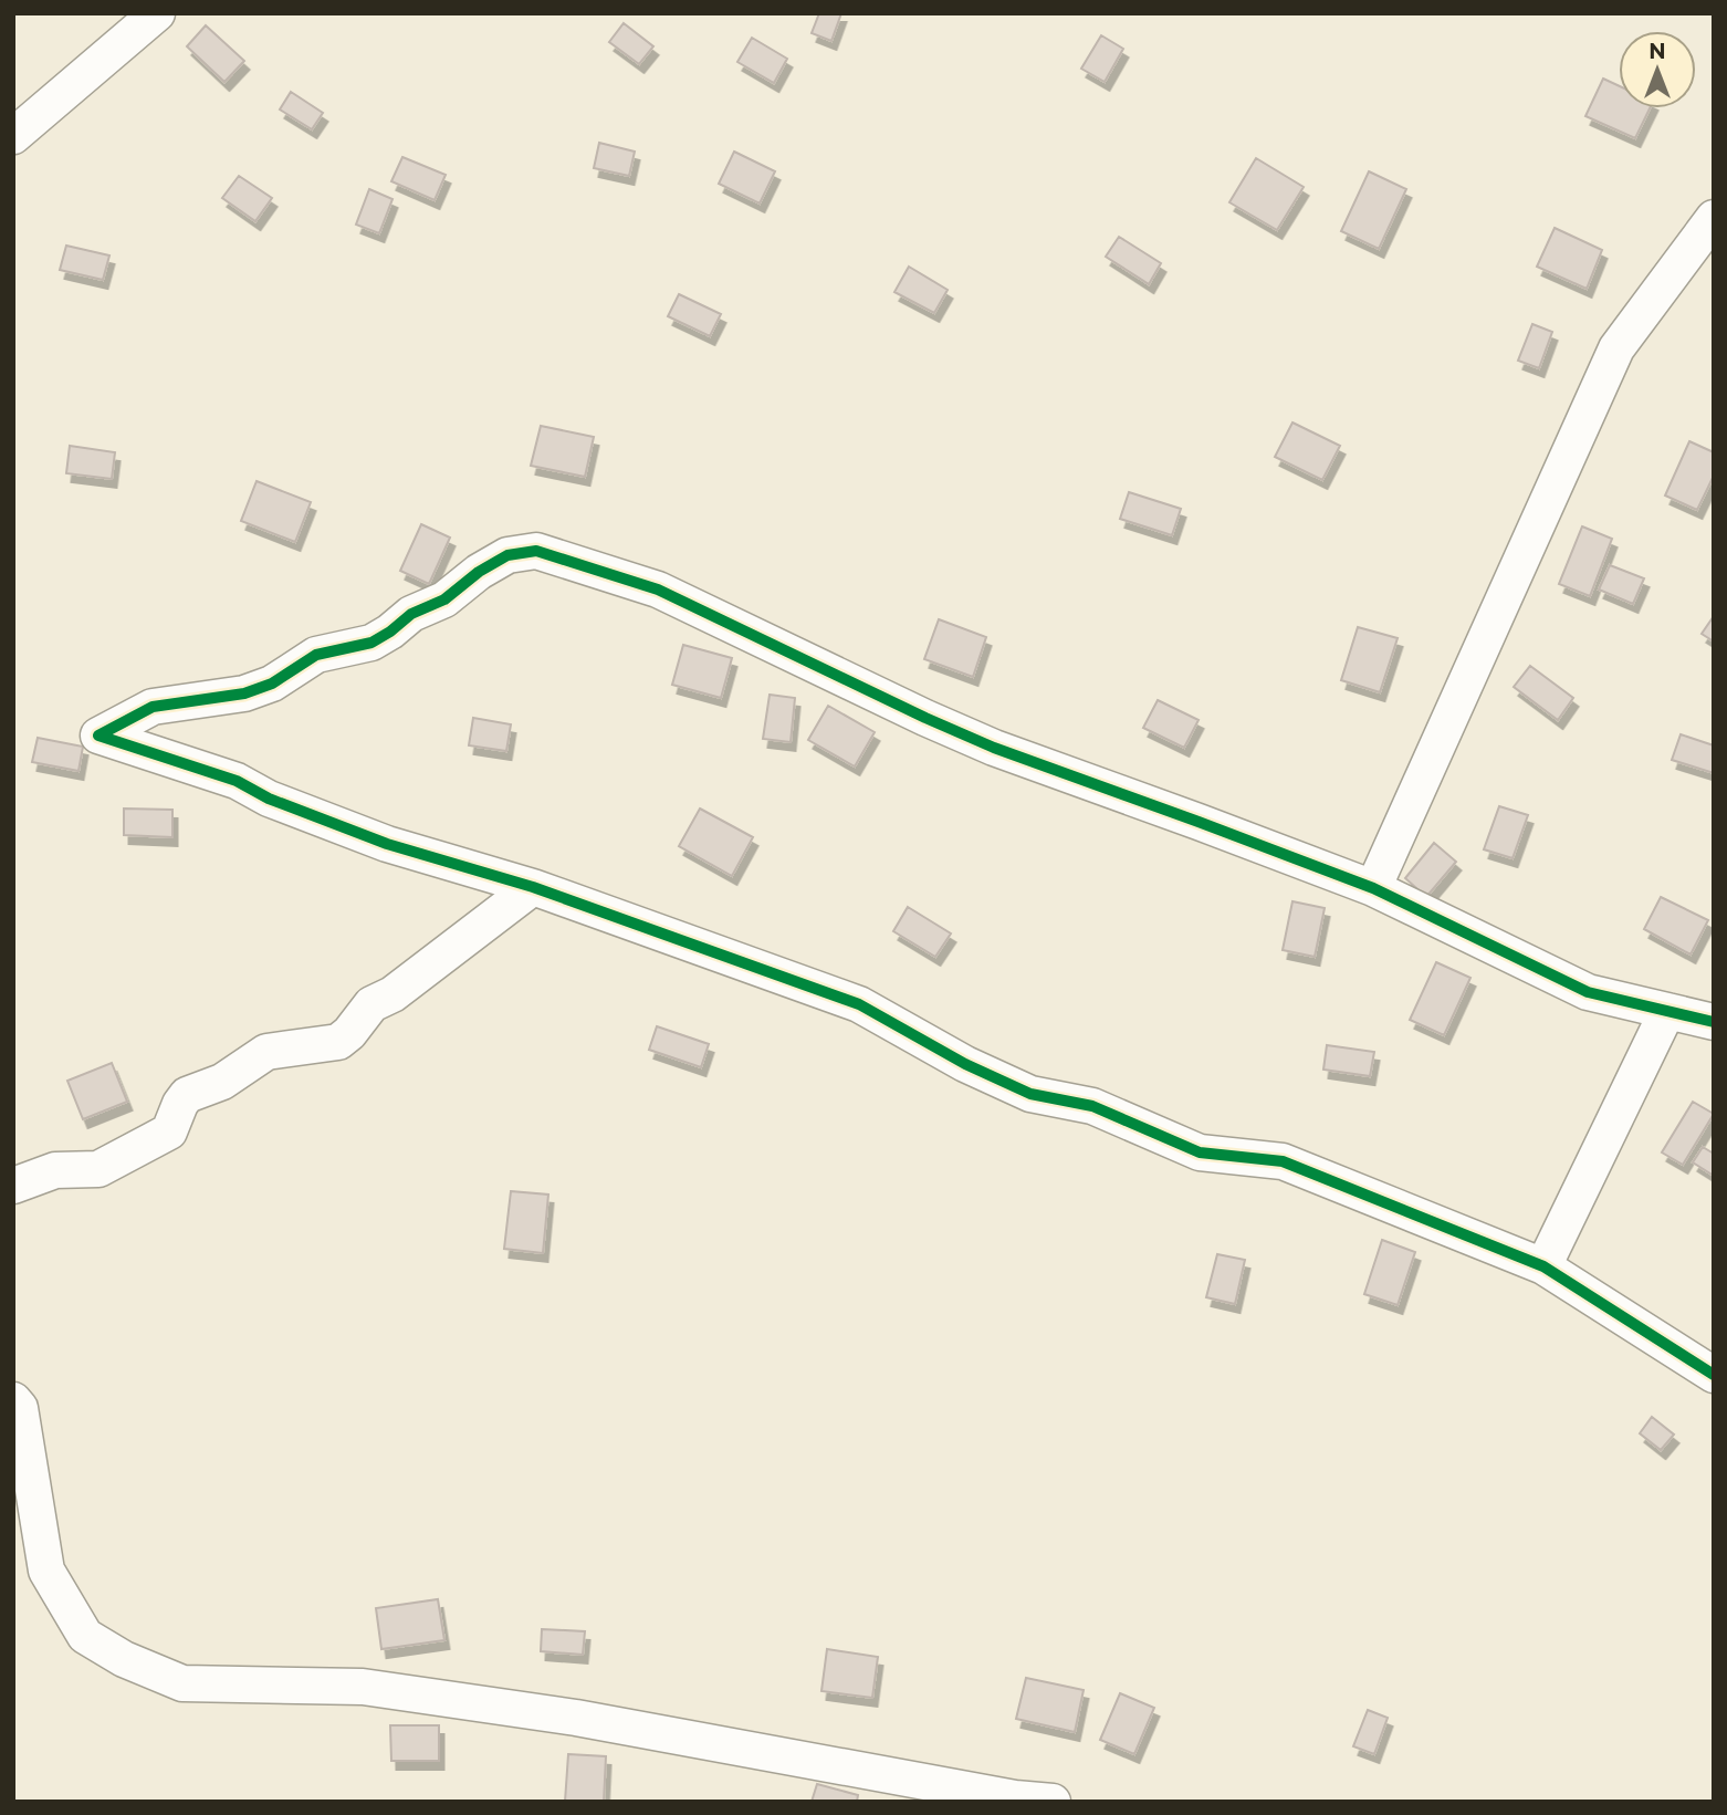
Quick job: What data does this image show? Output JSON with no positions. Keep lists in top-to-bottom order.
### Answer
{
  "north": "top"
}
